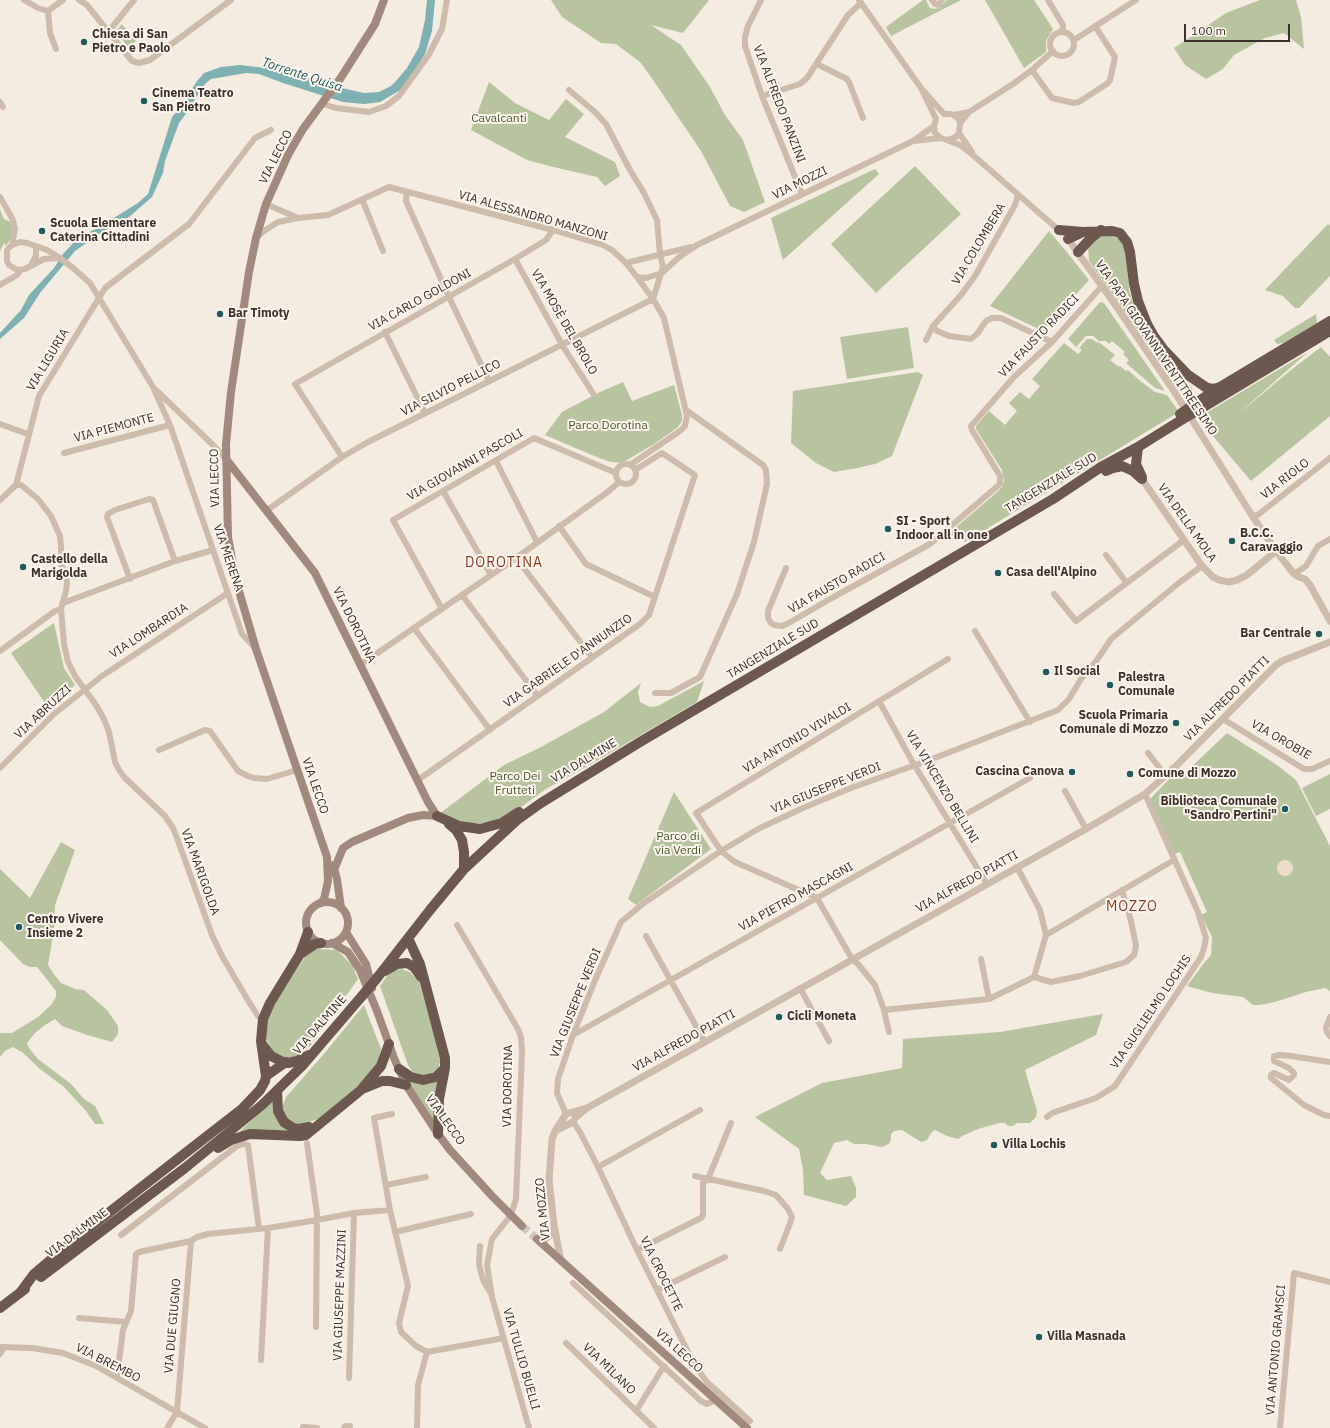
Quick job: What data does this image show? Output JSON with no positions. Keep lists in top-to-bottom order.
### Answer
{
  "streets": {
    "highway": ["TANGENZIALE SUD", "VIA DALMINE"],
    "main road": ["VIA LECCO", "VIA DOROTINA"],
    "street": [
      "VIA ALFREDO PANZINI",
      "VIA MOZZI",
      "VIA ALESSANDRO MANZONI",
      "VIA COLOMBERA",
      "VIA CARLO GOLDONI",
      "VIA MOSÈ DEL BROLO",
      "VIA FAUSTO RADICI",
      "VIA PAPA GIOVANNI VENTITREESIMO",
      "VIA LIGURIA",
      "VIA SILVIO PELLICO",
      "VIA PIEMONTE",
      "VIA GIOVANNI PASCOLI",
      "VIA RIOLO",
      "VIA DELLA MOLA",
      "VIA MERENA",
      "VIA LOMBARDIA",
      "VIA GABRIELE D'ANNUNZIO",
      "VIA ALFREDO PIATTI",
      "VIA ABRUZZI",
      "VIA ANTONIO VIVALDI",
      "VIA OROBIE",
      "VIA VINCENZO BELLINI",
      "VIA GIUSEPPE VERDI",
      "VIA MARIGOLDA",
      "VIA PIETRO MASCAGNI",
      "VIA GUGLIELMO LOCHIS",
      "VIA MOZZO",
      "VIA CROCETTE",
      "VIA GIUSEPPE MAZZINI",
      "VIA DUE GIUGNO",
      "VIA ANTONIO GRAMSCI",
      "VIA TULLIO BUELLI",
      "VIA BREMBO",
      "VIA MILANO"
    ]
  },
  "crossings": [
    ["VIA ALFREDO PANZINI", "VIA MOZZI"],
    ["VIA LECCO", "VIA ALESSANDRO MANZONI"],
    ["VIA LECCO", "VIA MERENA"],
    ["VIA LECCO", "VIA DOROTINA"],
    ["VIA LECCO", "VIA MOZZO"],
    ["VIA LECCO", "VIA CROCETTE"],
    ["VIA LECCO", "VIA TULLIO BUELLI"],
    ["VIA LECCO", "VIA MILANO"],
    ["VIA MOZZI", "VIA ALESSANDRO MANZONI"],
    ["VIA MOZZI", "VIA SILVIO PELLICO"],
    ["VIA ALESSANDRO MANZONI", "VIA CARLO GOLDONI"],
    ["VIA ALESSANDRO MANZONI", "VIA SILVIO PELLICO"],
    ["VIA ALESSANDRO MANZONI", "VIA GIOVANNI PASCOLI"],
    ["VIA ALESSANDRO MANZONI", "VIA GABRIELE D'ANNUNZIO"],
    ["VIA COLOMBERA", "VIA PAPA GIOVANNI VENTITREESIMO"],
    ["VIA CARLO GOLDONI", "VIA MOSÈ DEL BROLO"],
    ["VIA CARLO GOLDONI", "VIA SILVIO PELLICO"],
    ["VIA MOSÈ DEL BROLO", "VIA SILVIO PELLICO"],
    ["VIA FAUSTO RADICI", "VIA PAPA GIOVANNI VENTITREESIMO"],
    ["VIA PAPA GIOVANNI VENTITREESIMO", "VIA RIOLO"],
    ["VIA PAPA GIOVANNI VENTITREESIMO", "VIA DELLA MOLA"],
    ["VIA LIGURIA", "VIA MERENA"],
    ["VIA LIGURIA", "VIA MARIGOLDA"],
    ["VIA SILVIO PELLICO", "VIA DOROTINA"],
    ["VIA PIEMONTE", "VIA MERENA"],
    ["VIA GIOVANNI PASCOLI", "VIA GABRIELE D'ANNUNZIO"],
    ["TANGENZIALE SUD", "VIA DALMINE"],
    ["VIA DELLA MOLA", "VIA GIUSEPPE VERDI"],
    ["VIA MERENA", "VIA DOROTINA"],
    ["VIA MERENA", "VIA LOMBARDIA"],
    ["VIA DOROTINA", "VIA GABRIELE D'ANNUNZIO"],
    ["VIA DOROTINA", "VIA TULLIO BUELLI"],
    ["VIA LOMBARDIA", "VIA ABRUZZI"],
    ["VIA LOMBARDIA", "VIA MARIGOLDA"],
    ["VIA ALFREDO PIATTI", "VIA OROBIE"],
    ["VIA ALFREDO PIATTI", "VIA VINCENZO BELLINI"],
    ["VIA ALFREDO PIATTI", "VIA GIUSEPPE VERDI"],
    ["VIA ALFREDO PIATTI", "VIA GUGLIELMO LOCHIS"],
    ["VIA ALFREDO PIATTI", "VIA MOZZO"],
    ["VIA ALFREDO PIATTI", "VIA CROCETTE"],
    ["VIA ABRUZZI", "VIA MARIGOLDA"],
    ["VIA ANTONIO VIVALDI", "VIA VINCENZO BELLINI"],
    ["VIA ANTONIO VIVALDI", "VIA GIUSEPPE VERDI"],
    ["VIA VINCENZO BELLINI", "VIA GIUSEPPE VERDI"],
    ["VIA VINCENZO BELLINI", "VIA PIETRO MASCAGNI"],
    ["VIA GIUSEPPE VERDI", "VIA PIETRO MASCAGNI"],
    ["VIA GIUSEPPE VERDI", "VIA MOZZO"],
    ["VIA GIUSEPPE VERDI", "VIA CROCETTE"],
    ["VIA MOZZO", "VIA CROCETTE"],
    ["VIA DUE GIUGNO", "VIA BREMBO"]
  ],
  "districts": ["DOROTINA", "MOZZO"],
  "water": ["Torrente Quisa"],
  "parks": [
    "Cavalcanti",
    "Parco Dorotina",
    "Parco Dei Frutteti",
    "Parco di via Verdi"
  ],
  "places": [
    "Chiesa di San Pietro e Paolo",
    "Cinema Teatro San Pietro",
    "Scuola Elementare Caterina Cittadini",
    "Bar Timoty",
    "SI - Sport Indoor all in one",
    "B.C.C. Caravaggio",
    "Castello della Marigolda",
    "Casa dell'Alpino",
    "Bar Centrale",
    "Il Social",
    "Palestra Comunale",
    "Scuola Primaria Comunale di Mozzo",
    "Cascina Canova",
    "Comune di Mozzo",
    "Biblioteca Comunale \"Sandro Pertini\"",
    "Centro Vivere Insieme 2",
    "Cicli Moneta",
    "Villa Lochis",
    "Villa Masnada"
  ],
  "scale_bar": "100 m"
}
